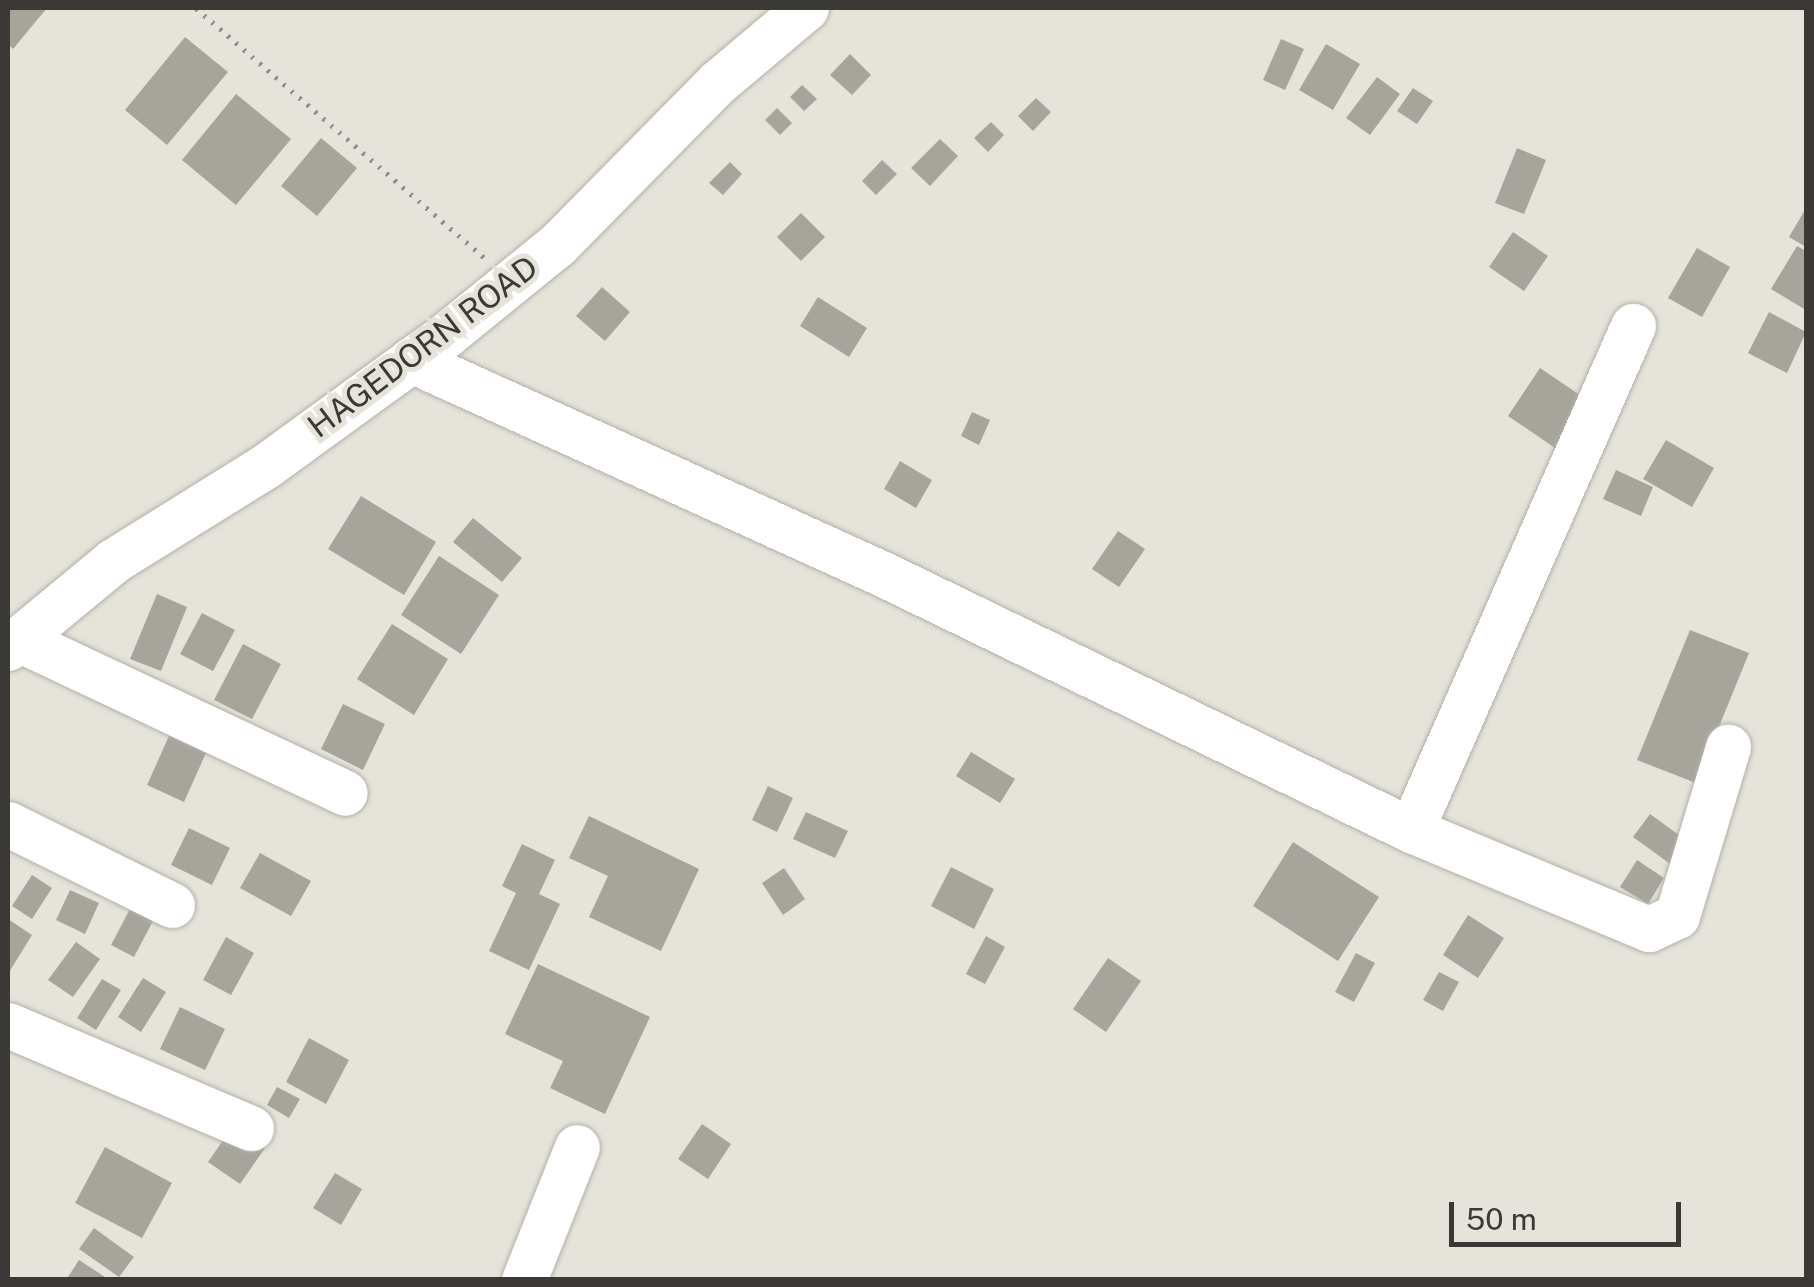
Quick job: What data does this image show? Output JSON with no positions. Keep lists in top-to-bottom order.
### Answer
{
  "streets": {
    "street": ["HAGEDORN ROAD"]
  },
  "scale_bar": "50 m"
}
